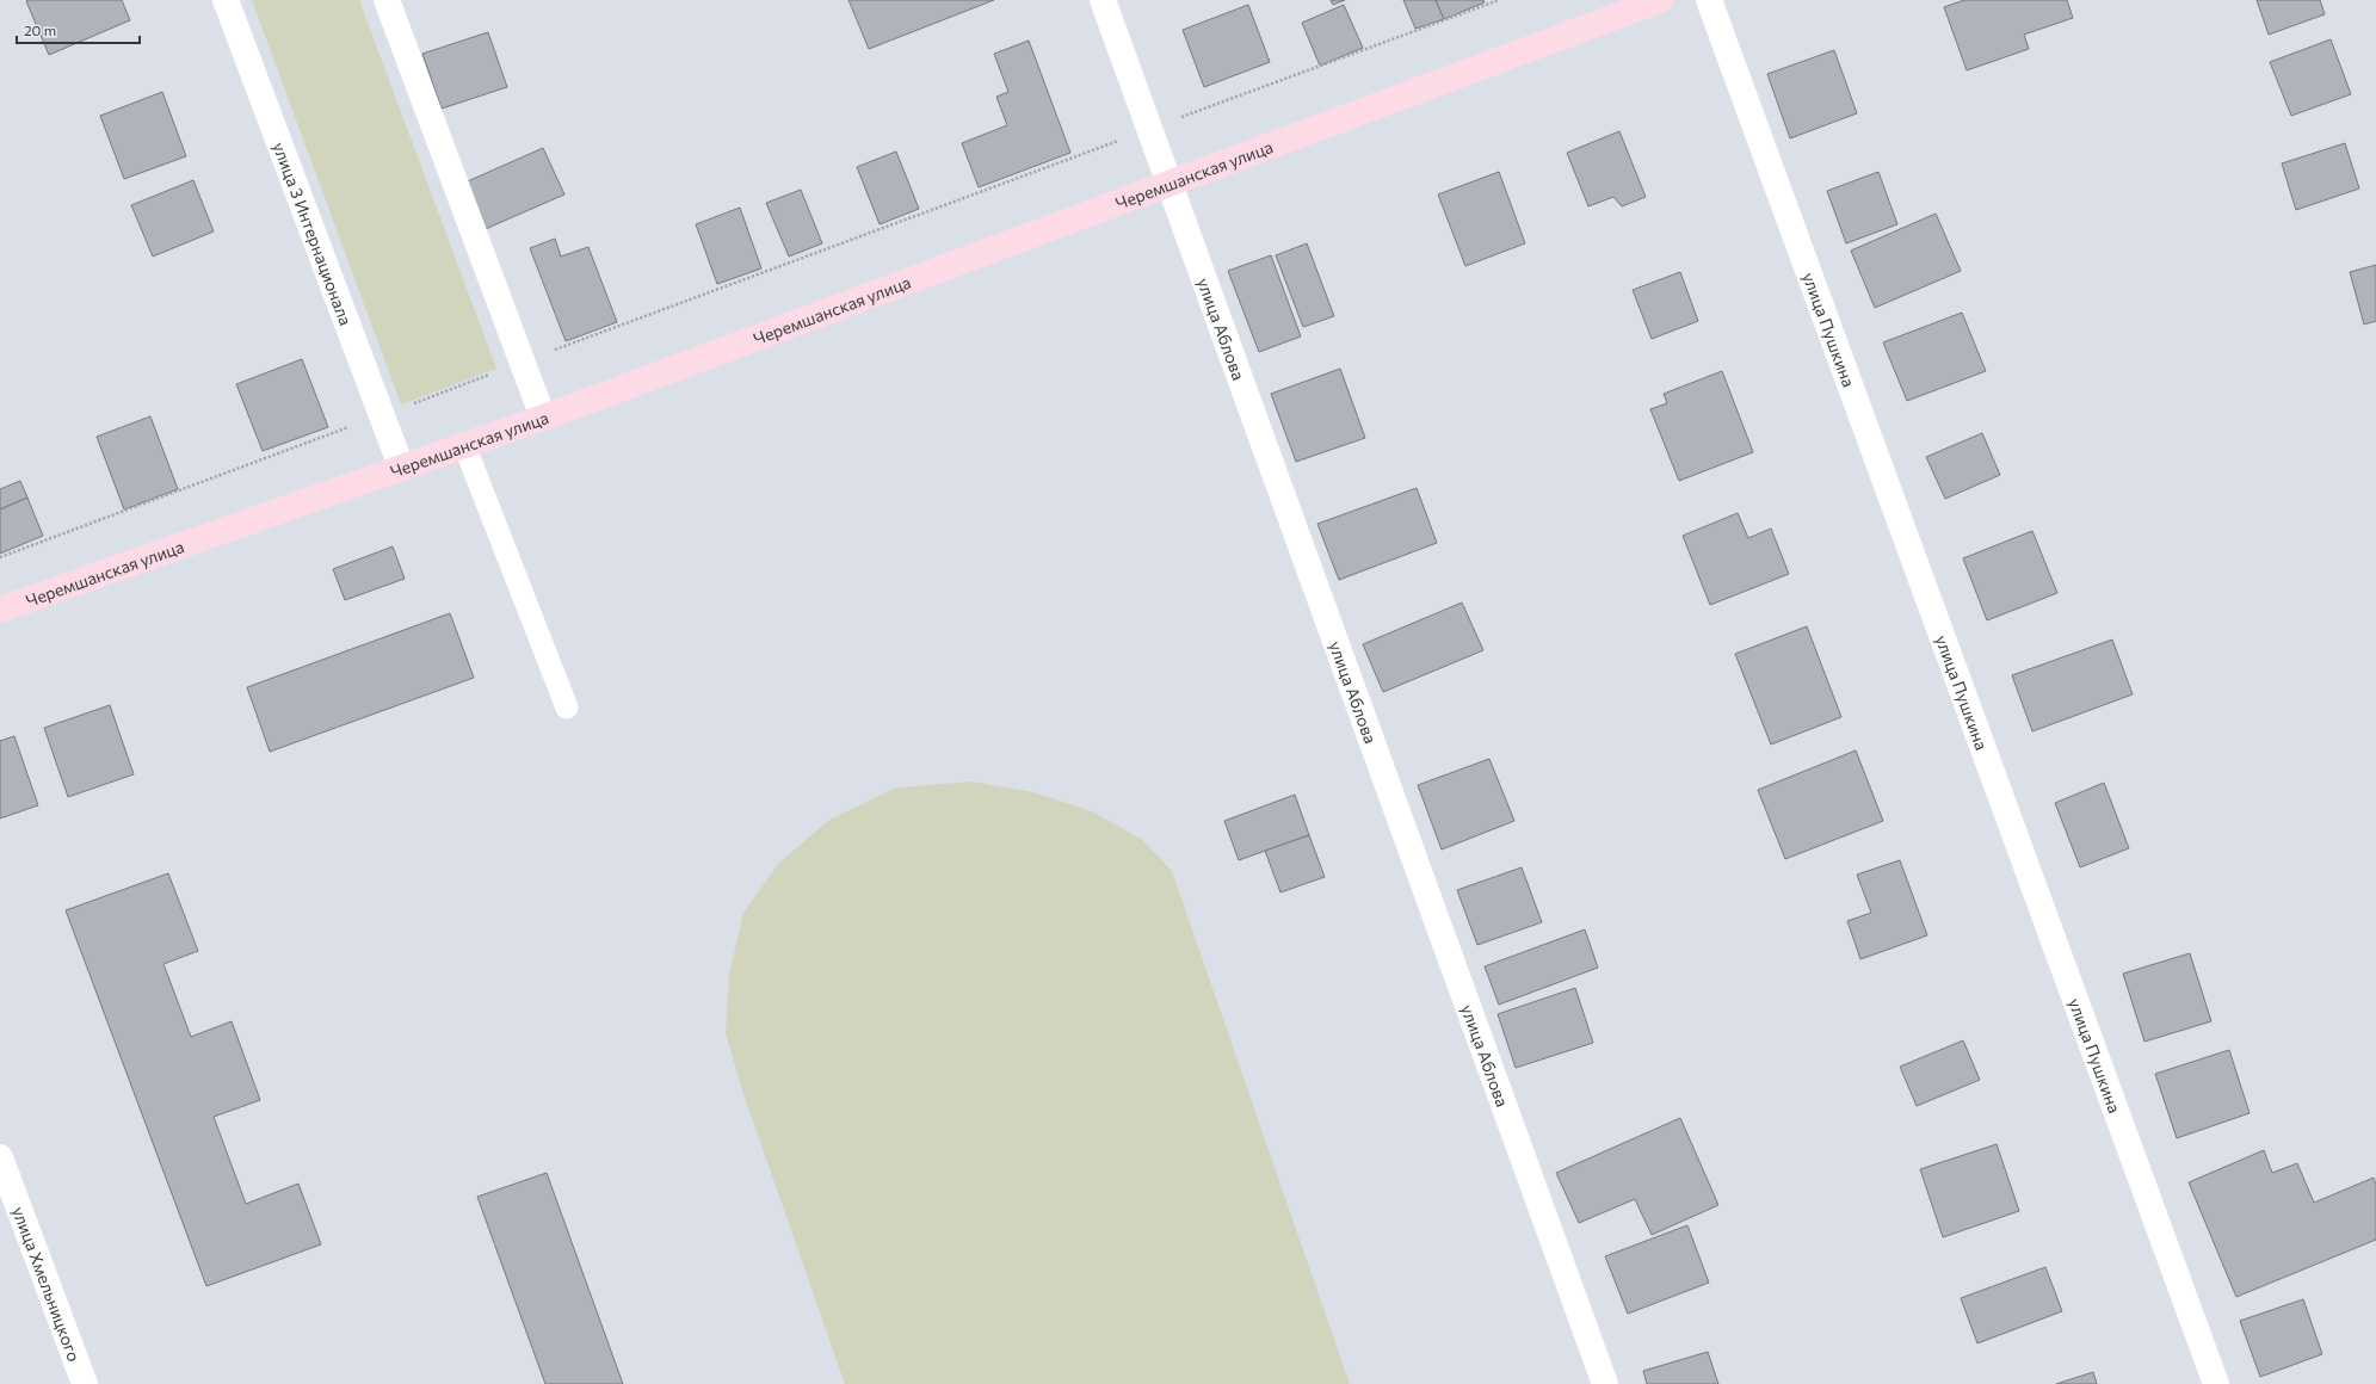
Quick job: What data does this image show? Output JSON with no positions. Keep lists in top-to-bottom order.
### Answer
{
  "streets": {
    "main road": ["Черемшанская улица"],
    "street": [
      "улица 3 Интернационала",
      "улица Аблова",
      "улица Пушкина",
      "улица Хмельницкого"
    ]
  },
  "crossings": [
    ["Черемшанская улица", "улица 3 Интернационала"],
    ["Черемшанская улица", "улица Аблова"]
  ],
  "scale_bar": "20 m"
}
